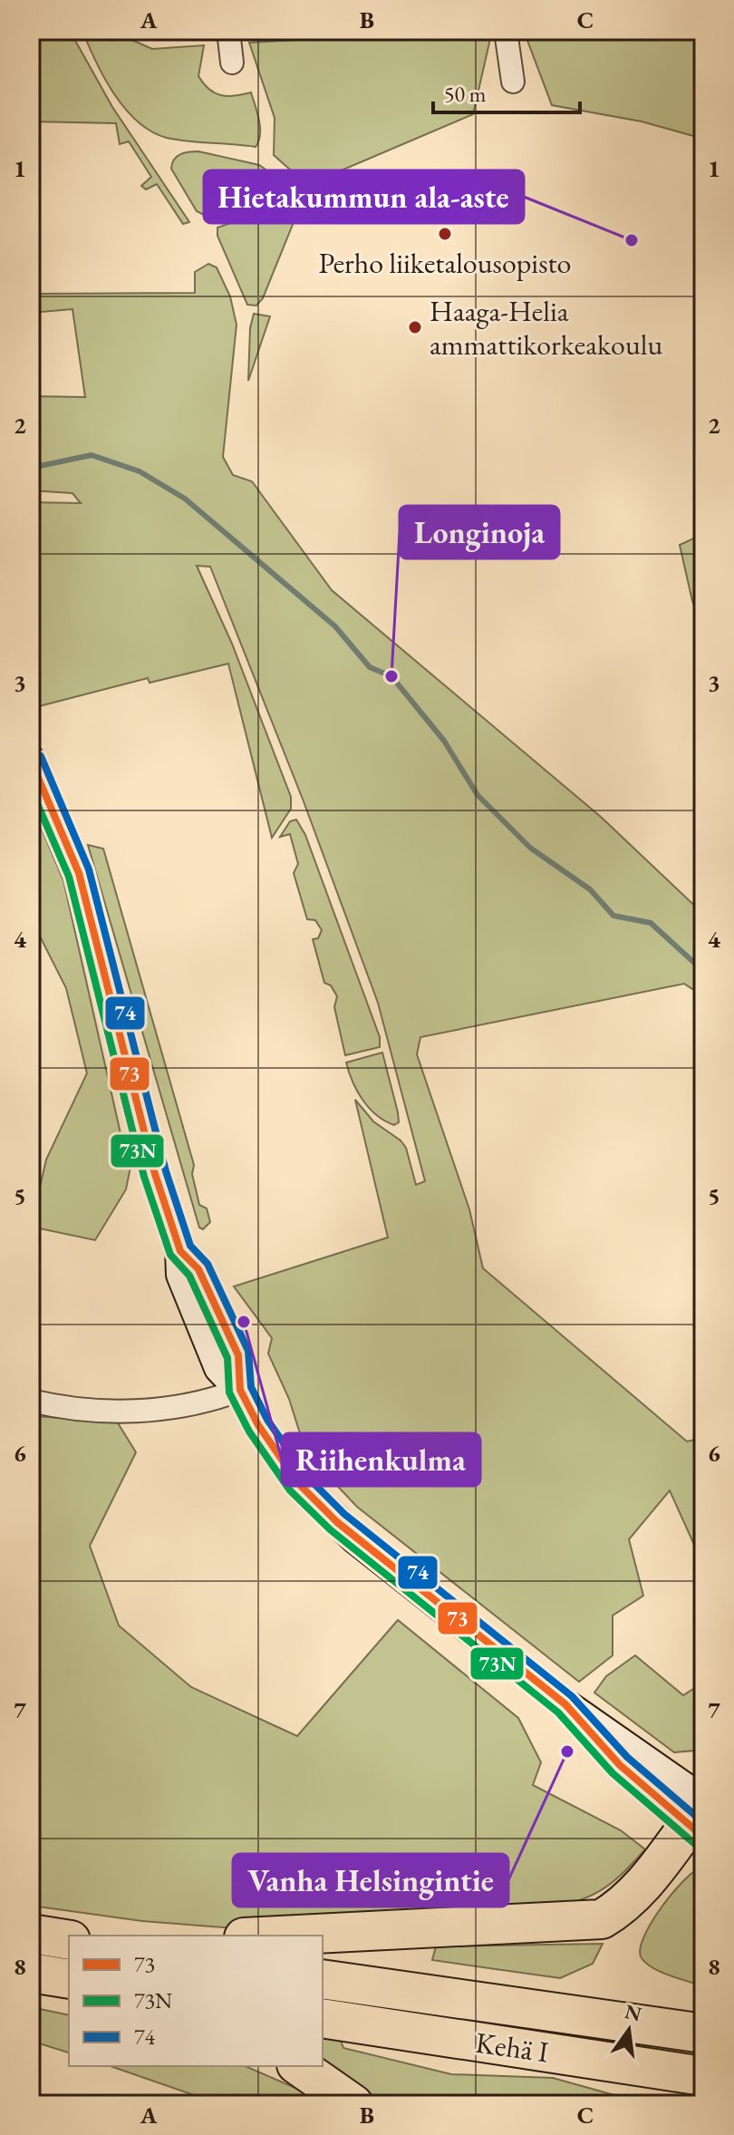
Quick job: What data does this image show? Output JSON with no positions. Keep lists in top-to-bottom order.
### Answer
{
  "streets": {
    "highway": ["Kehä I"]
  },
  "places": [
    "Perho liiketalousopisto",
    "Hietakummun ala-aste",
    "Haaga-Helia ammattikorkeakoulu",
    "Longinoja",
    "Riihenkulma",
    "Vanha Helsingintie"
  ],
  "lines": ["transit line 74", "transit line 73", "transit line 73N"],
  "legend": ["73", "73N", "74"],
  "scale_bar": "50 m",
  "north": "top",
  "grid": {
    "columns": ["A", "B", "C"],
    "rows": [
      "1",
      "2",
      "3",
      "4",
      "5",
      "6",
      "7",
      "8"
    ]
  }
}
